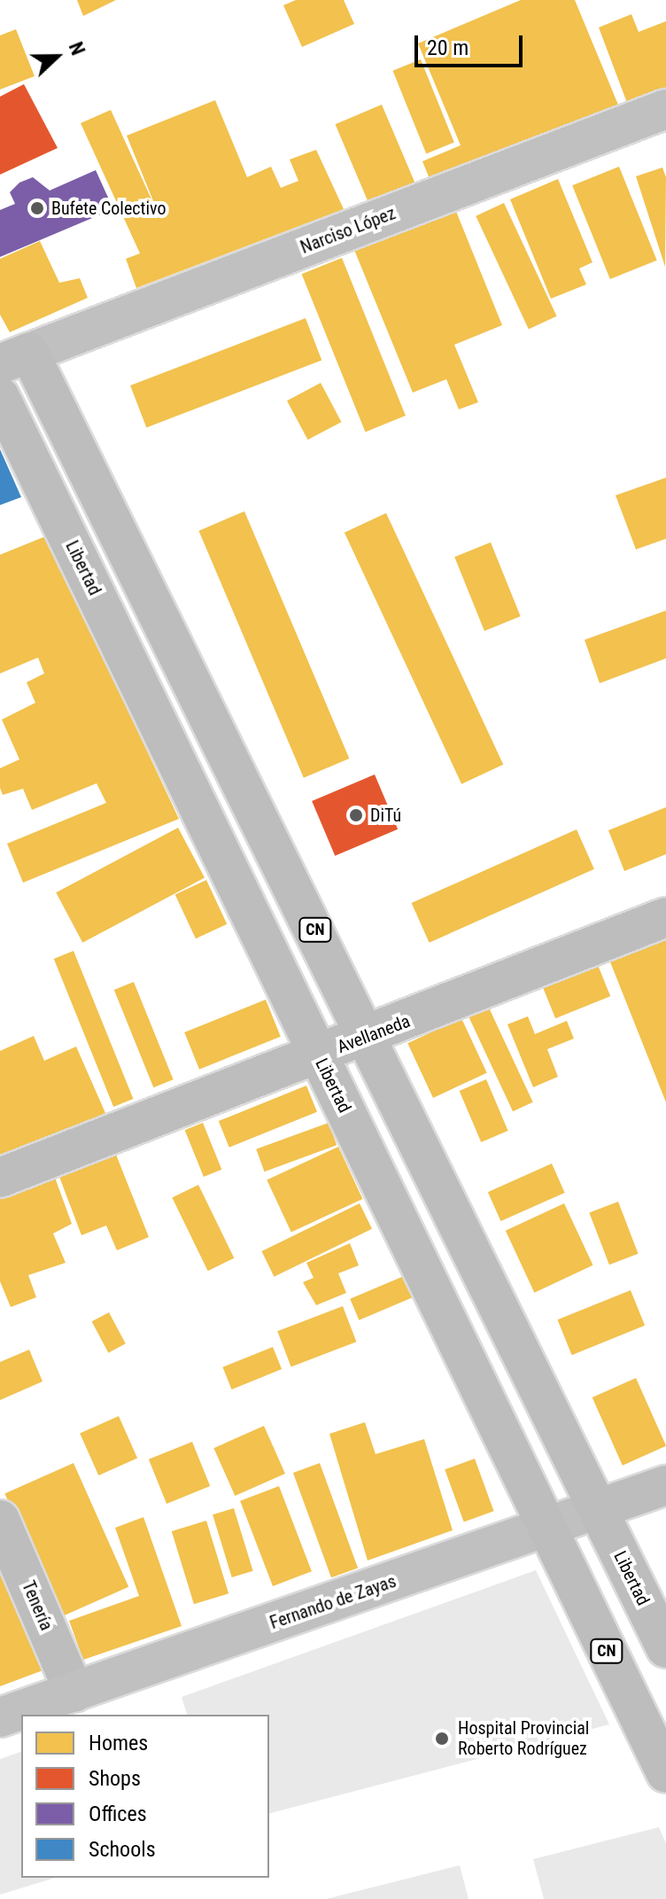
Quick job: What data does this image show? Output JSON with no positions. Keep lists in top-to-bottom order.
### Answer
{
  "streets": {
    "main road": [
      "Narciso López",
      "Libertad",
      "CN",
      "Avellaneda",
      "Fernando de Zayas",
      "Tenería"
    ]
  },
  "crossings": [
    ["Narciso López", "Libertad"],
    ["Libertad", "Avellaneda"],
    ["Libertad", "Fernando de Zayas"],
    ["Fernando de Zayas", "Tenería"]
  ],
  "places": ["Bufete Colectivo", "DiTú", "Hospital Provincial Roberto Rodríguez"],
  "legend": [
    "Homes",
    "Shops",
    "Offices",
    "Schools"
  ],
  "scale_bar": "20 m",
  "north": "right"
}
